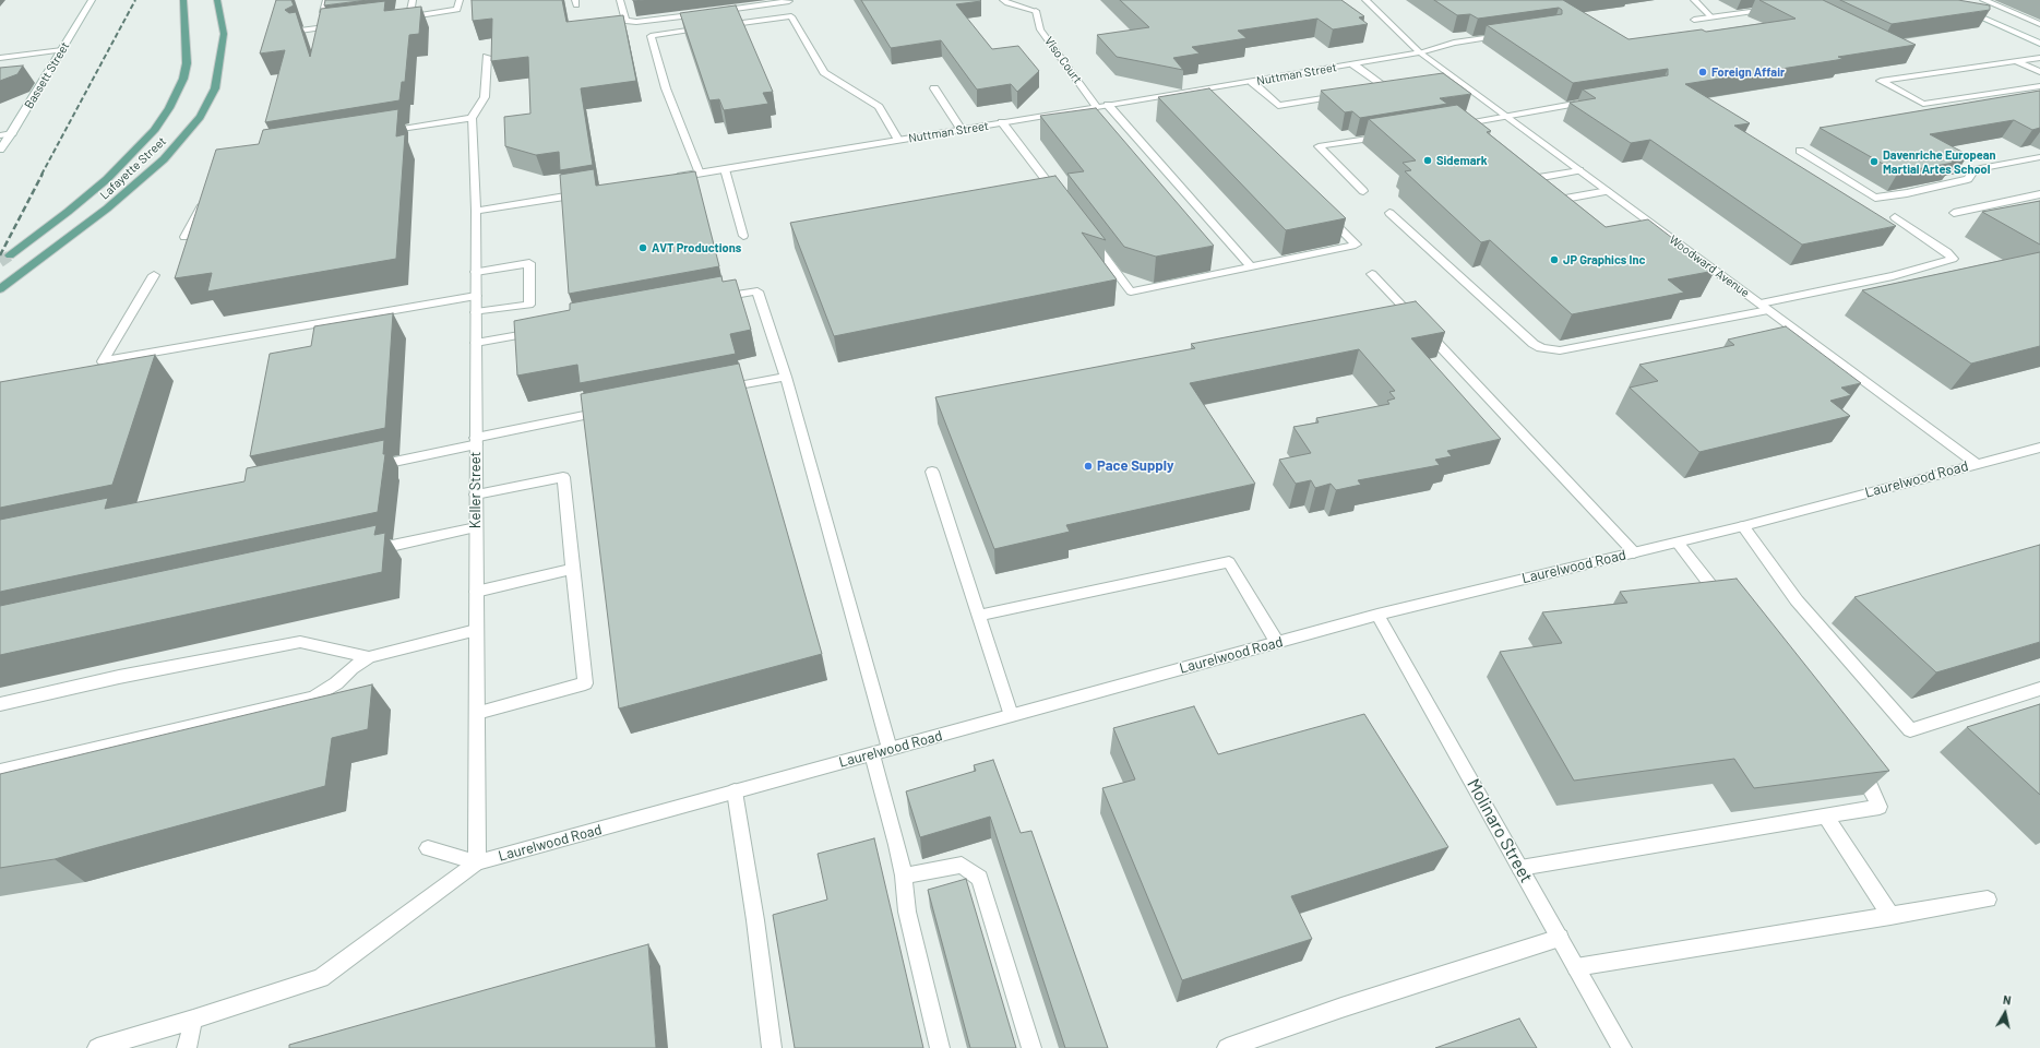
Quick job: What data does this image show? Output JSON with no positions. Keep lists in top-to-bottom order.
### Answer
{
  "streets": {
    "main road": ["Lafayette Street"],
    "street": [
      "Viso Court",
      "Nuttman Street",
      "Bassett Street",
      "Woodward Avenue",
      "Laurelwood Road",
      "Keller Street",
      "Molinaro Street"
    ]
  },
  "crossings": [
    ["Viso Court", "Nuttman Street"],
    ["Nuttman Street", "Woodward Avenue"],
    ["Woodward Avenue", "Laurelwood Road"],
    ["Laurelwood Road", "Keller Street"],
    ["Laurelwood Road", "Molinaro Street"]
  ],
  "places": [
    "Foreign Affair",
    "Sidemark",
    "Davenriche European Martial Artes School",
    "AVT Productions",
    "JP Graphics Inc",
    "Pace Supply"
  ],
  "north": "top"
}
